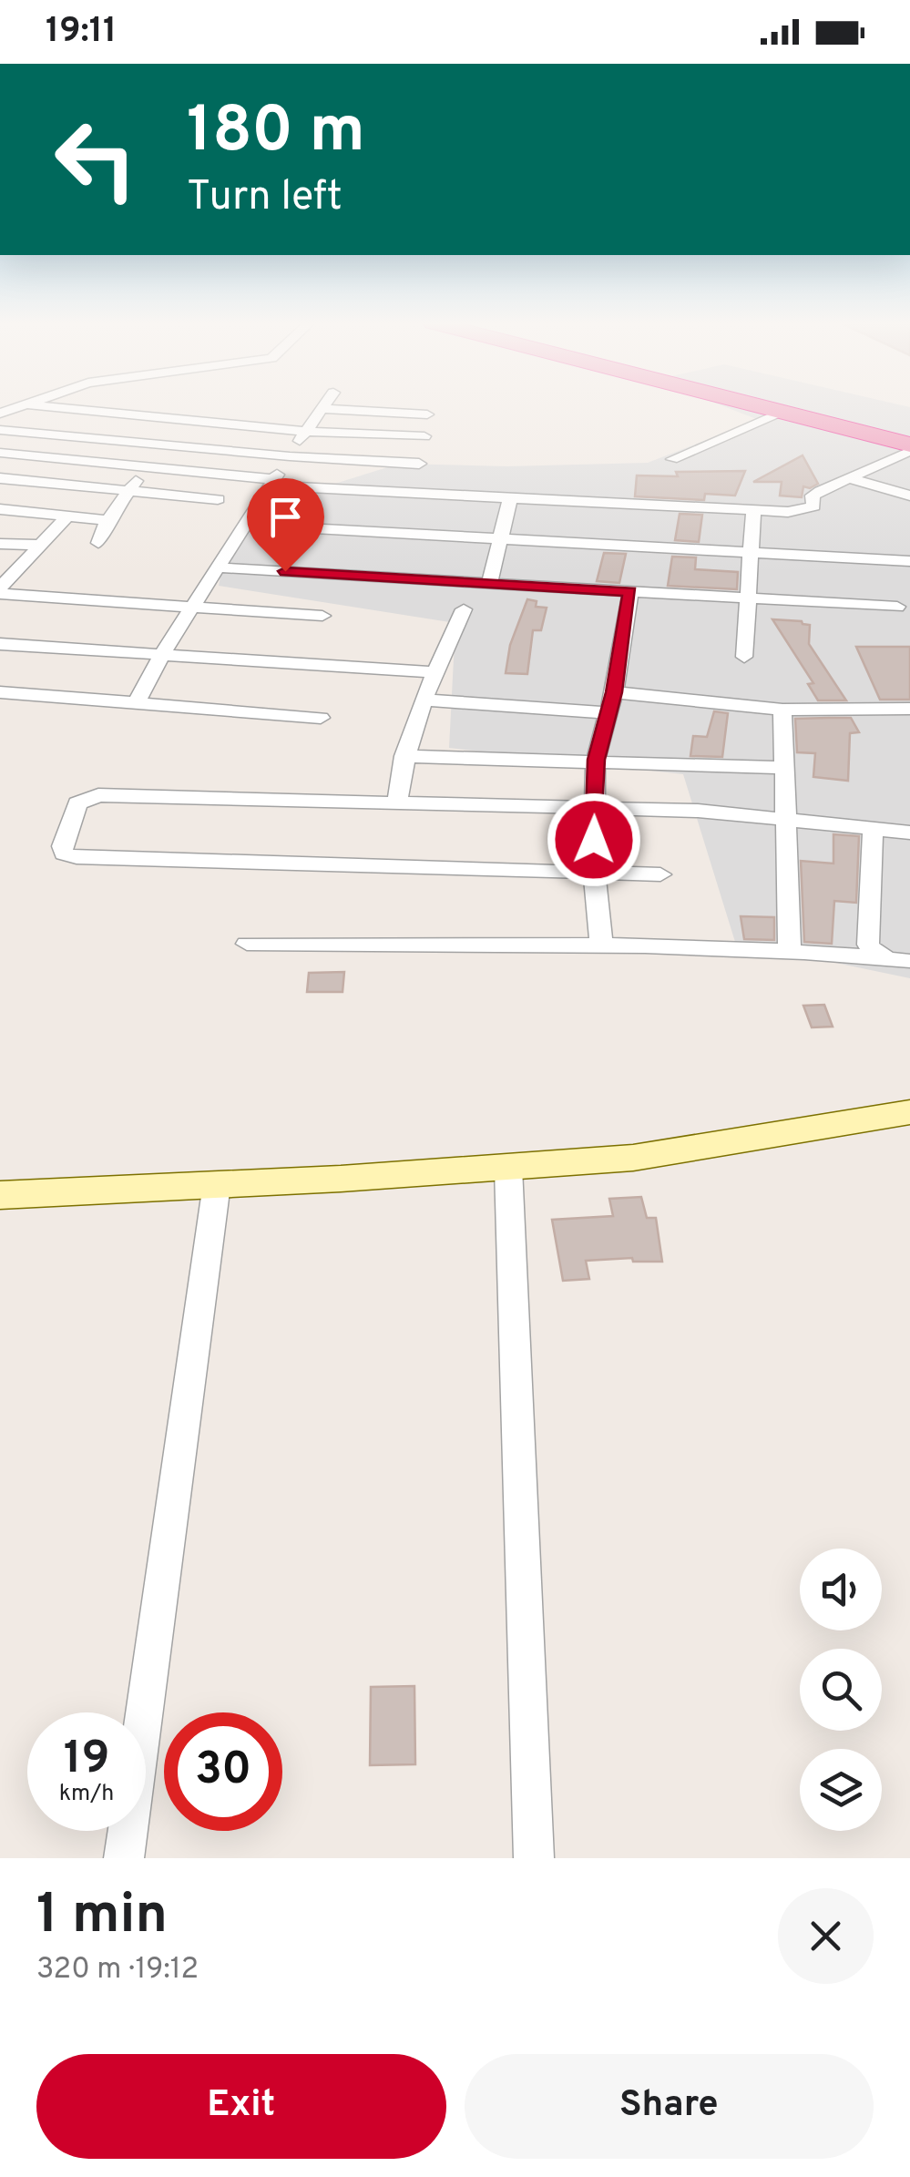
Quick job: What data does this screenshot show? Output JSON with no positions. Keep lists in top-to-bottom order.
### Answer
{
  "page": {
    "status": "19:11",
    "turn": ["180 m", "Turn left"],
    "speed": "19 km/h",
    "limit": "30",
    "heading": ["1 min", "320 m · 19:12"],
    "buttons": ["Exit", "Share"]
  }
}
